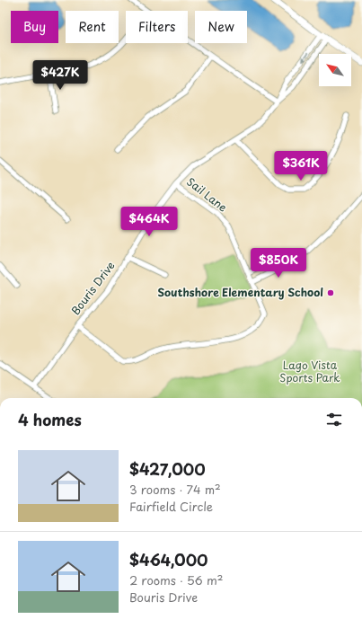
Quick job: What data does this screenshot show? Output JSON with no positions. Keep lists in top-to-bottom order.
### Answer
{
  "streets": {
    "street": ["Sail Lane", "Bouris Drive"]
  },
  "crossings": [
    ["Sail Lane", "Bouris Drive"]
  ],
  "parks": ["Lago Vista Sports Park"],
  "places": ["Southshore Elementary School"],
  "north": "top left",
  "page": {
    "chip": [
      "Buy",
      "Rent",
      "Filters",
      "New"
    ],
    "price": [
      "$427K",
      "$361K",
      "$464K",
      "$850K"
    ],
    "heading": "4 homes",
    "list": [
      {
        "name": "$427,000",
        "note": "3 rooms · 74 m² · Fairfield Circle"
      },
      {
        "name": "$464,000",
        "note": "2 rooms · 56 m² · Bouris Drive"
      }
    ]
  }
}
